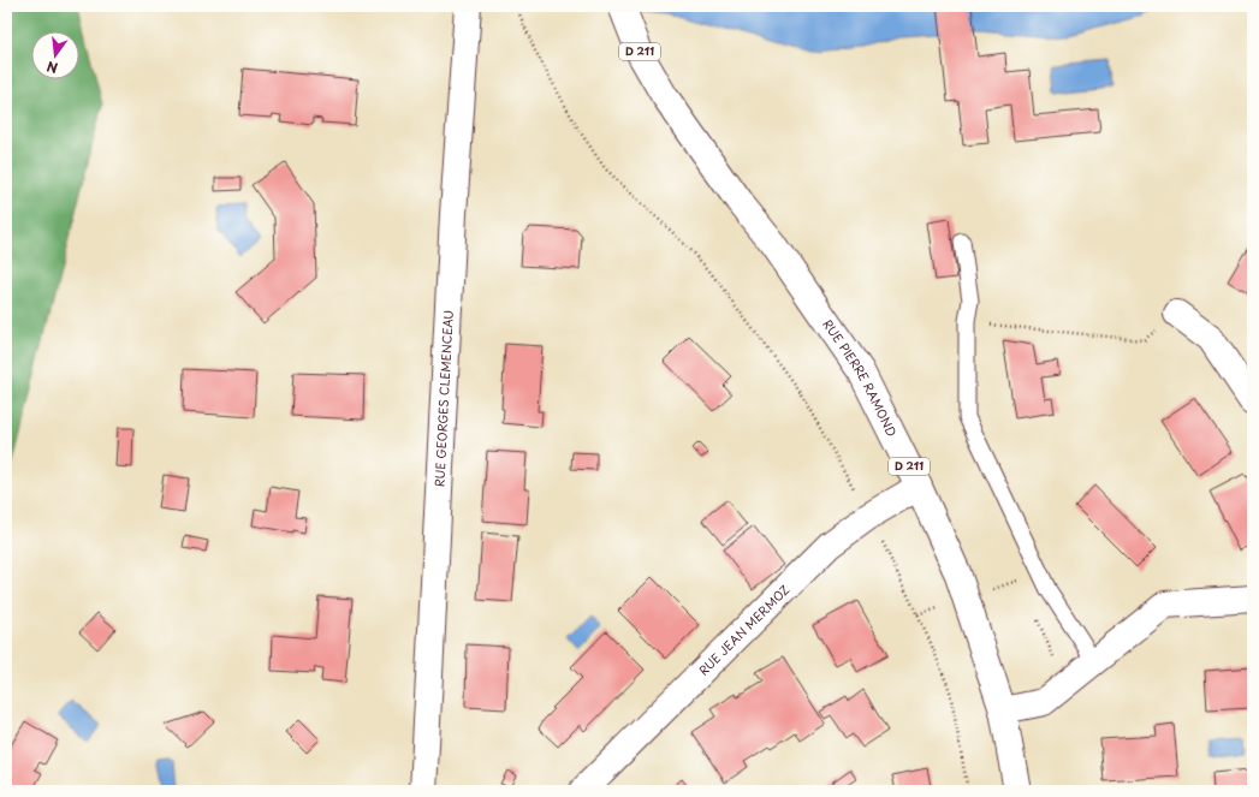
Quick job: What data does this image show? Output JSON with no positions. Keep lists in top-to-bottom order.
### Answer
{
  "streets": {
    "street": [
      "D 211",
      "RUE PIERRE RAMOND",
      "RUE GEORGES CLEMENCEAU",
      "RUE JEAN MERMOZ"
    ]
  },
  "crossings": [
    ["RUE PIERRE RAMOND", "RUE JEAN MERMOZ"]
  ],
  "north": "bottom"
}
